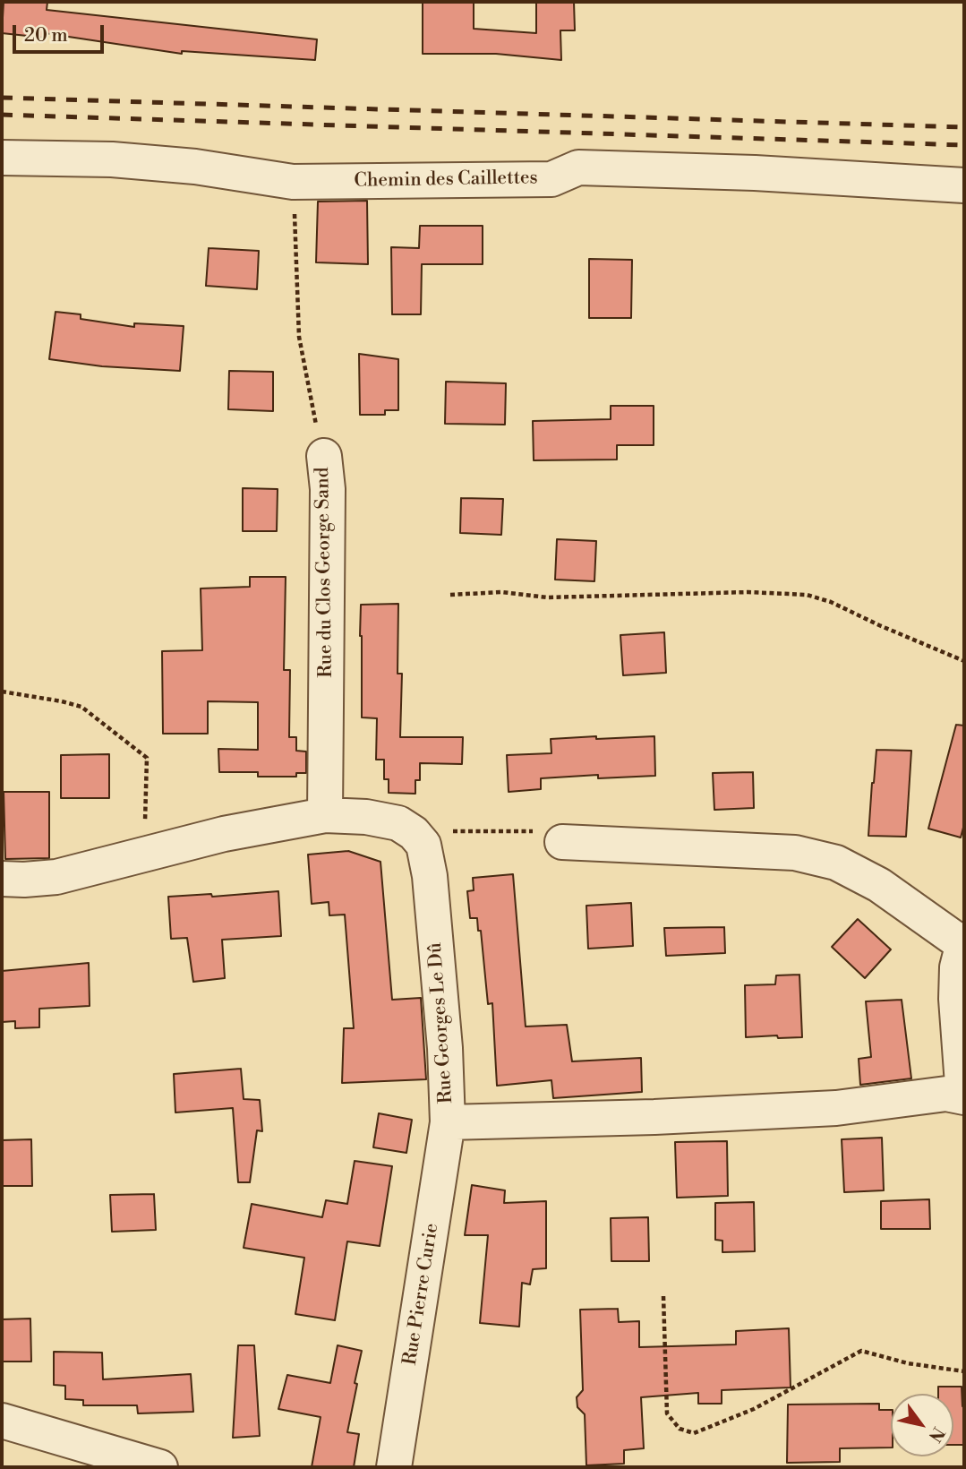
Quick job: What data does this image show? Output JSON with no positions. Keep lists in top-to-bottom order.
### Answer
{
  "streets": {
    "street": [
      "Chemin des Caillettes",
      "Rue du Clos George Sand",
      "Rue Georges Le Dû",
      "Rue Pierre Curie"
    ]
  },
  "crossings": [
    ["Chemin des Caillettes", "Rue du Clos George Sand"],
    ["Rue Georges Le Dû", "Rue Pierre Curie"]
  ],
  "scale_bar": "20 m",
  "north": "bottom right"
}
